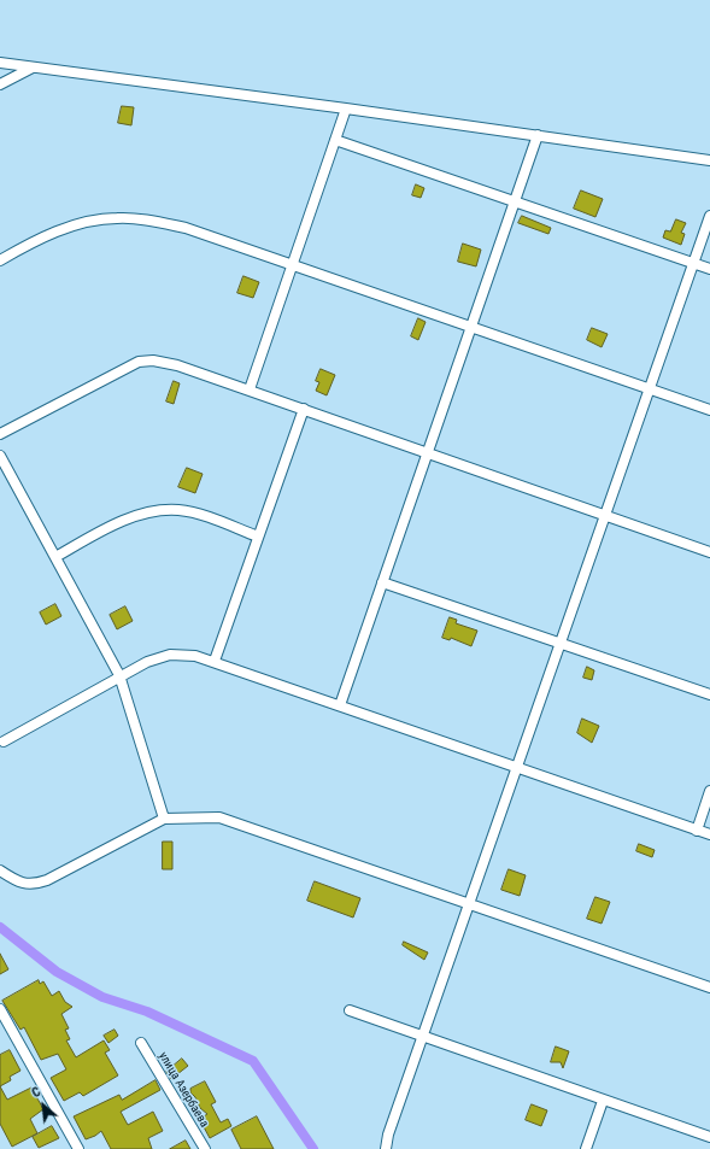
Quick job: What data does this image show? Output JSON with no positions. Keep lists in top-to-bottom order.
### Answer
{
  "streets": {
    "street": ["улица Азербаева"]
  },
  "north": "top left"
}
